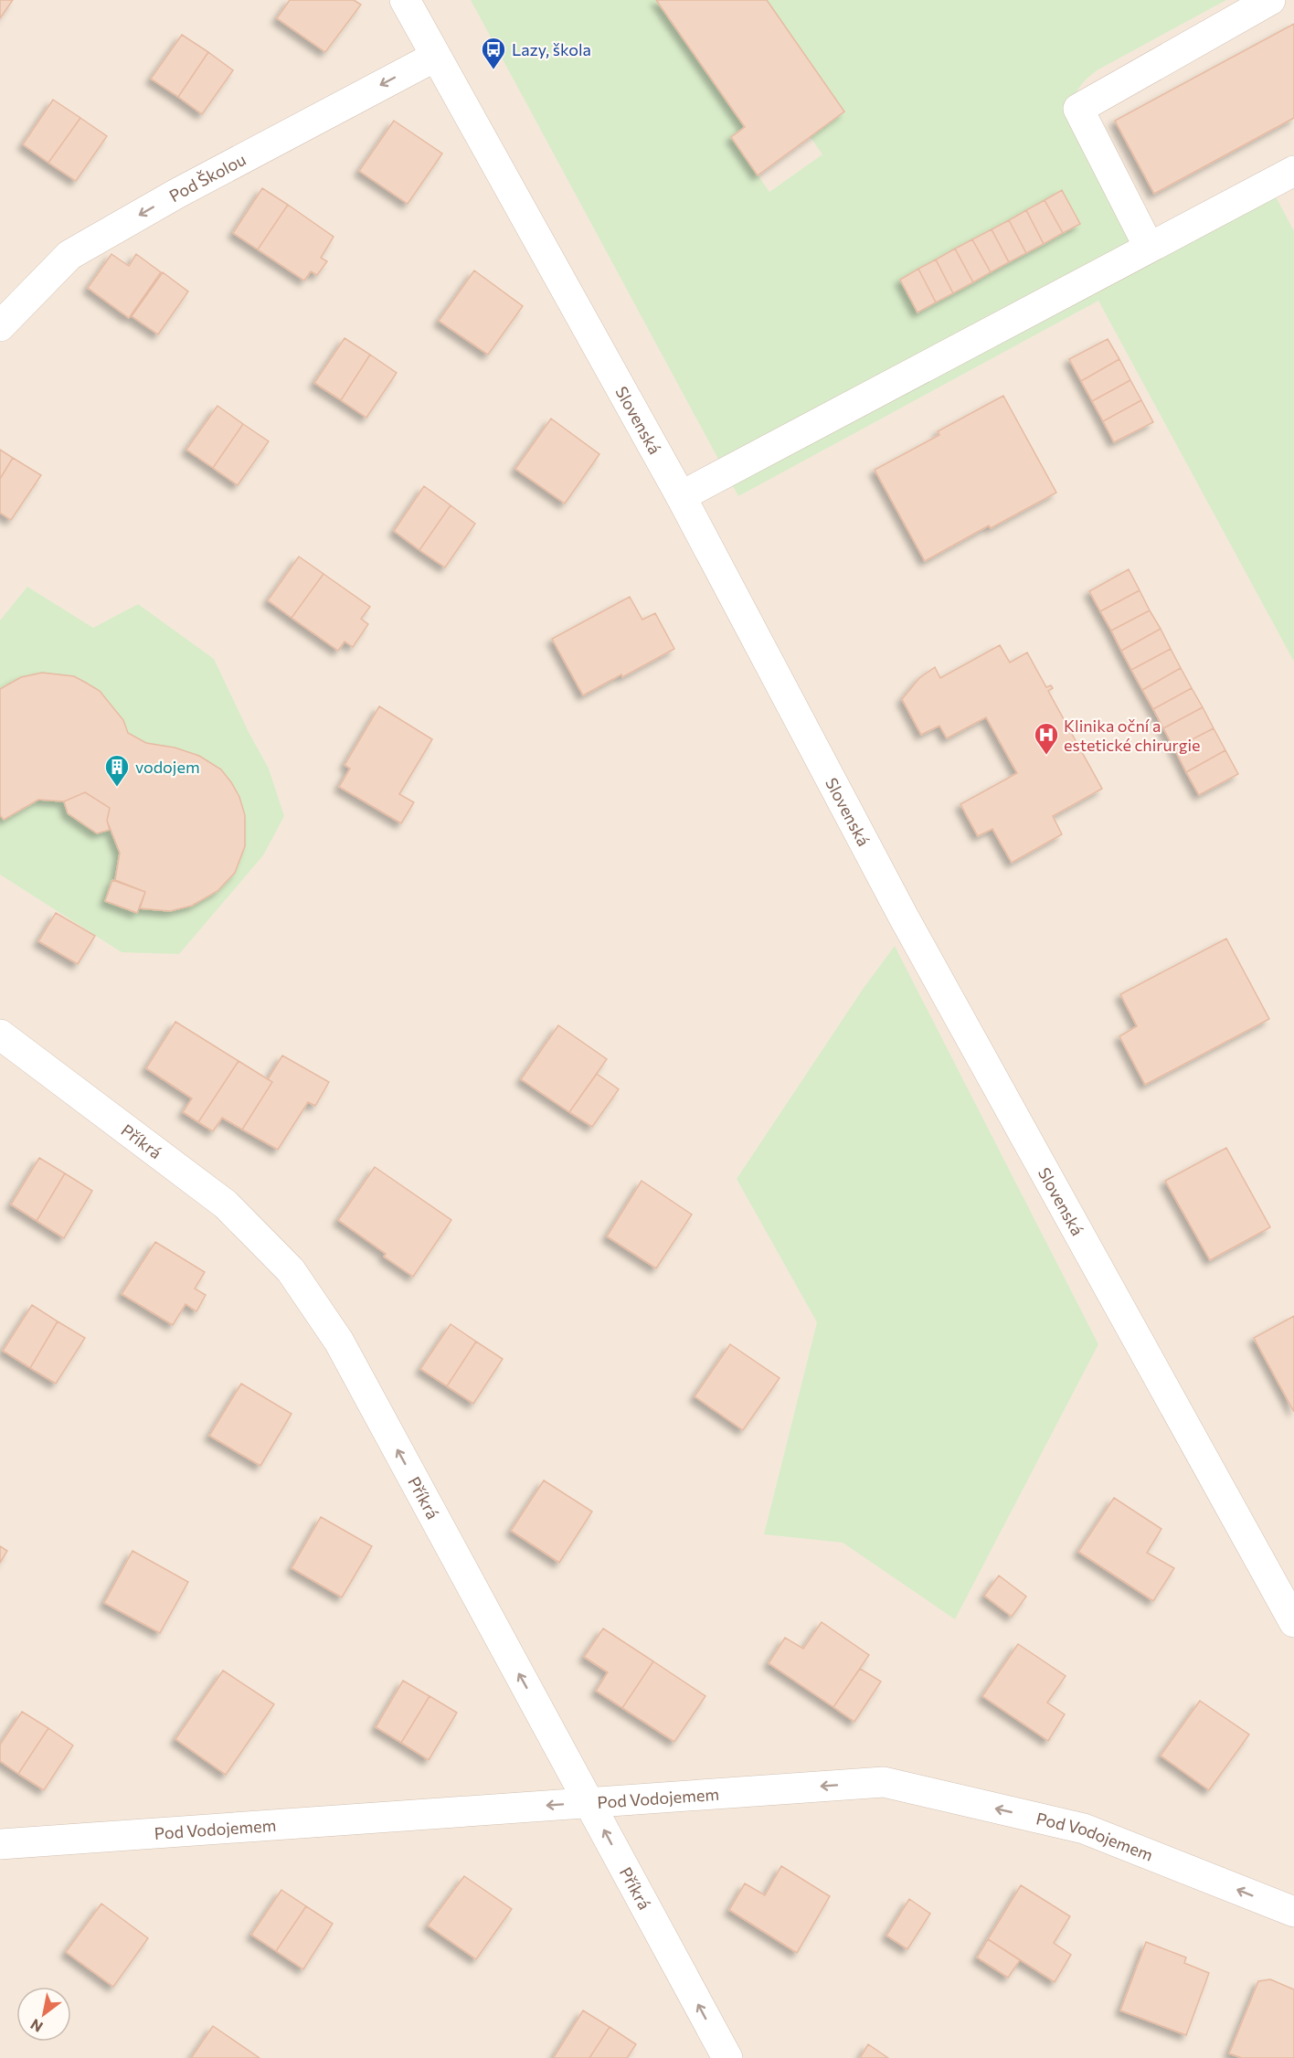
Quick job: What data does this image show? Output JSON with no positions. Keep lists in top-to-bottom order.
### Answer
{
  "streets": {
    "street": [
      "Pod Školou",
      "Slovenská",
      "Příkrá",
      "Pod Vodojemem"
    ]
  },
  "crossings": [
    ["Pod Školou", "Slovenská"],
    ["Příkrá", "Pod Vodojemem"]
  ],
  "one_way": ["Pod Školou", "Příkrá", "Pod Vodojemem"],
  "places": {
    "bus stop": ["Lazy, škola"],
    "hospital": ["Klinika oční a estetické chirurgie"],
    "building": ["vodojem"]
  },
  "north": "bottom left"
}
